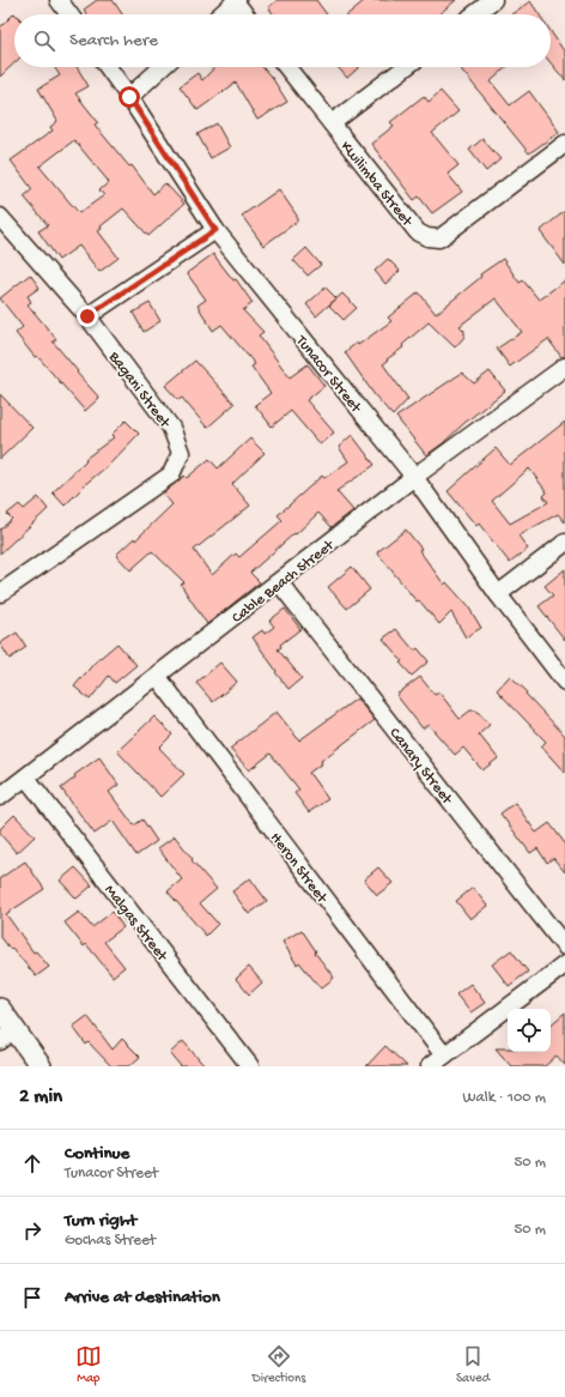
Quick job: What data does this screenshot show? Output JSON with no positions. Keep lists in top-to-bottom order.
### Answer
{
  "streets": {
    "street": [
      "Kwilimba Street",
      "Tunacor Street",
      "Bagani Street",
      "Cable Beach Street",
      "Canary Street",
      "Heron Street",
      "Malgas Street"
    ]
  },
  "crossings": [
    ["Tunacor Street", "Cable Beach Street"],
    ["Cable Beach Street", "Canary Street"],
    ["Cable Beach Street", "Heron Street"],
    ["Cable Beach Street", "Malgas Street"]
  ],
  "page": {
    "search": "Search here",
    "heading": ["2 min", "Walk · 100 m"],
    "list": [
      ["Continue", "Tunacor Street", "50 m"],
      ["Turn right", "Gochas Street", "50 m"],
      "Arrive at destination"
    ],
    "nav": ["Map", "Directions", "Saved"]
  }
}
